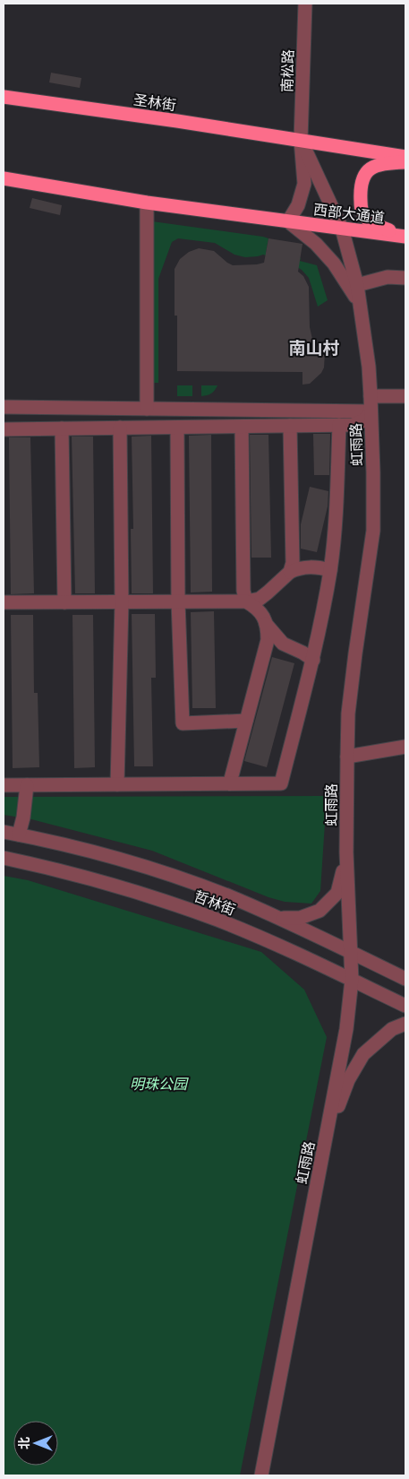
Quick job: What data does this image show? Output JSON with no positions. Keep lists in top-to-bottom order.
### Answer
{
  "streets": {
    "highway": ["圣林街", "西部大通道"],
    "street": ["南松路", "虹雨路", "哲林街"]
  },
  "crossings": [
    ["南松路", "圣林街"],
    ["南松路", "西部大通道"],
    ["南松路", "虹雨路"],
    ["圣林街", "虹雨路"],
    ["西部大通道", "虹雨路"],
    ["虹雨路", "哲林街"]
  ],
  "districts": ["南山村"],
  "parks": ["明珠公园"],
  "north": "left"
}
